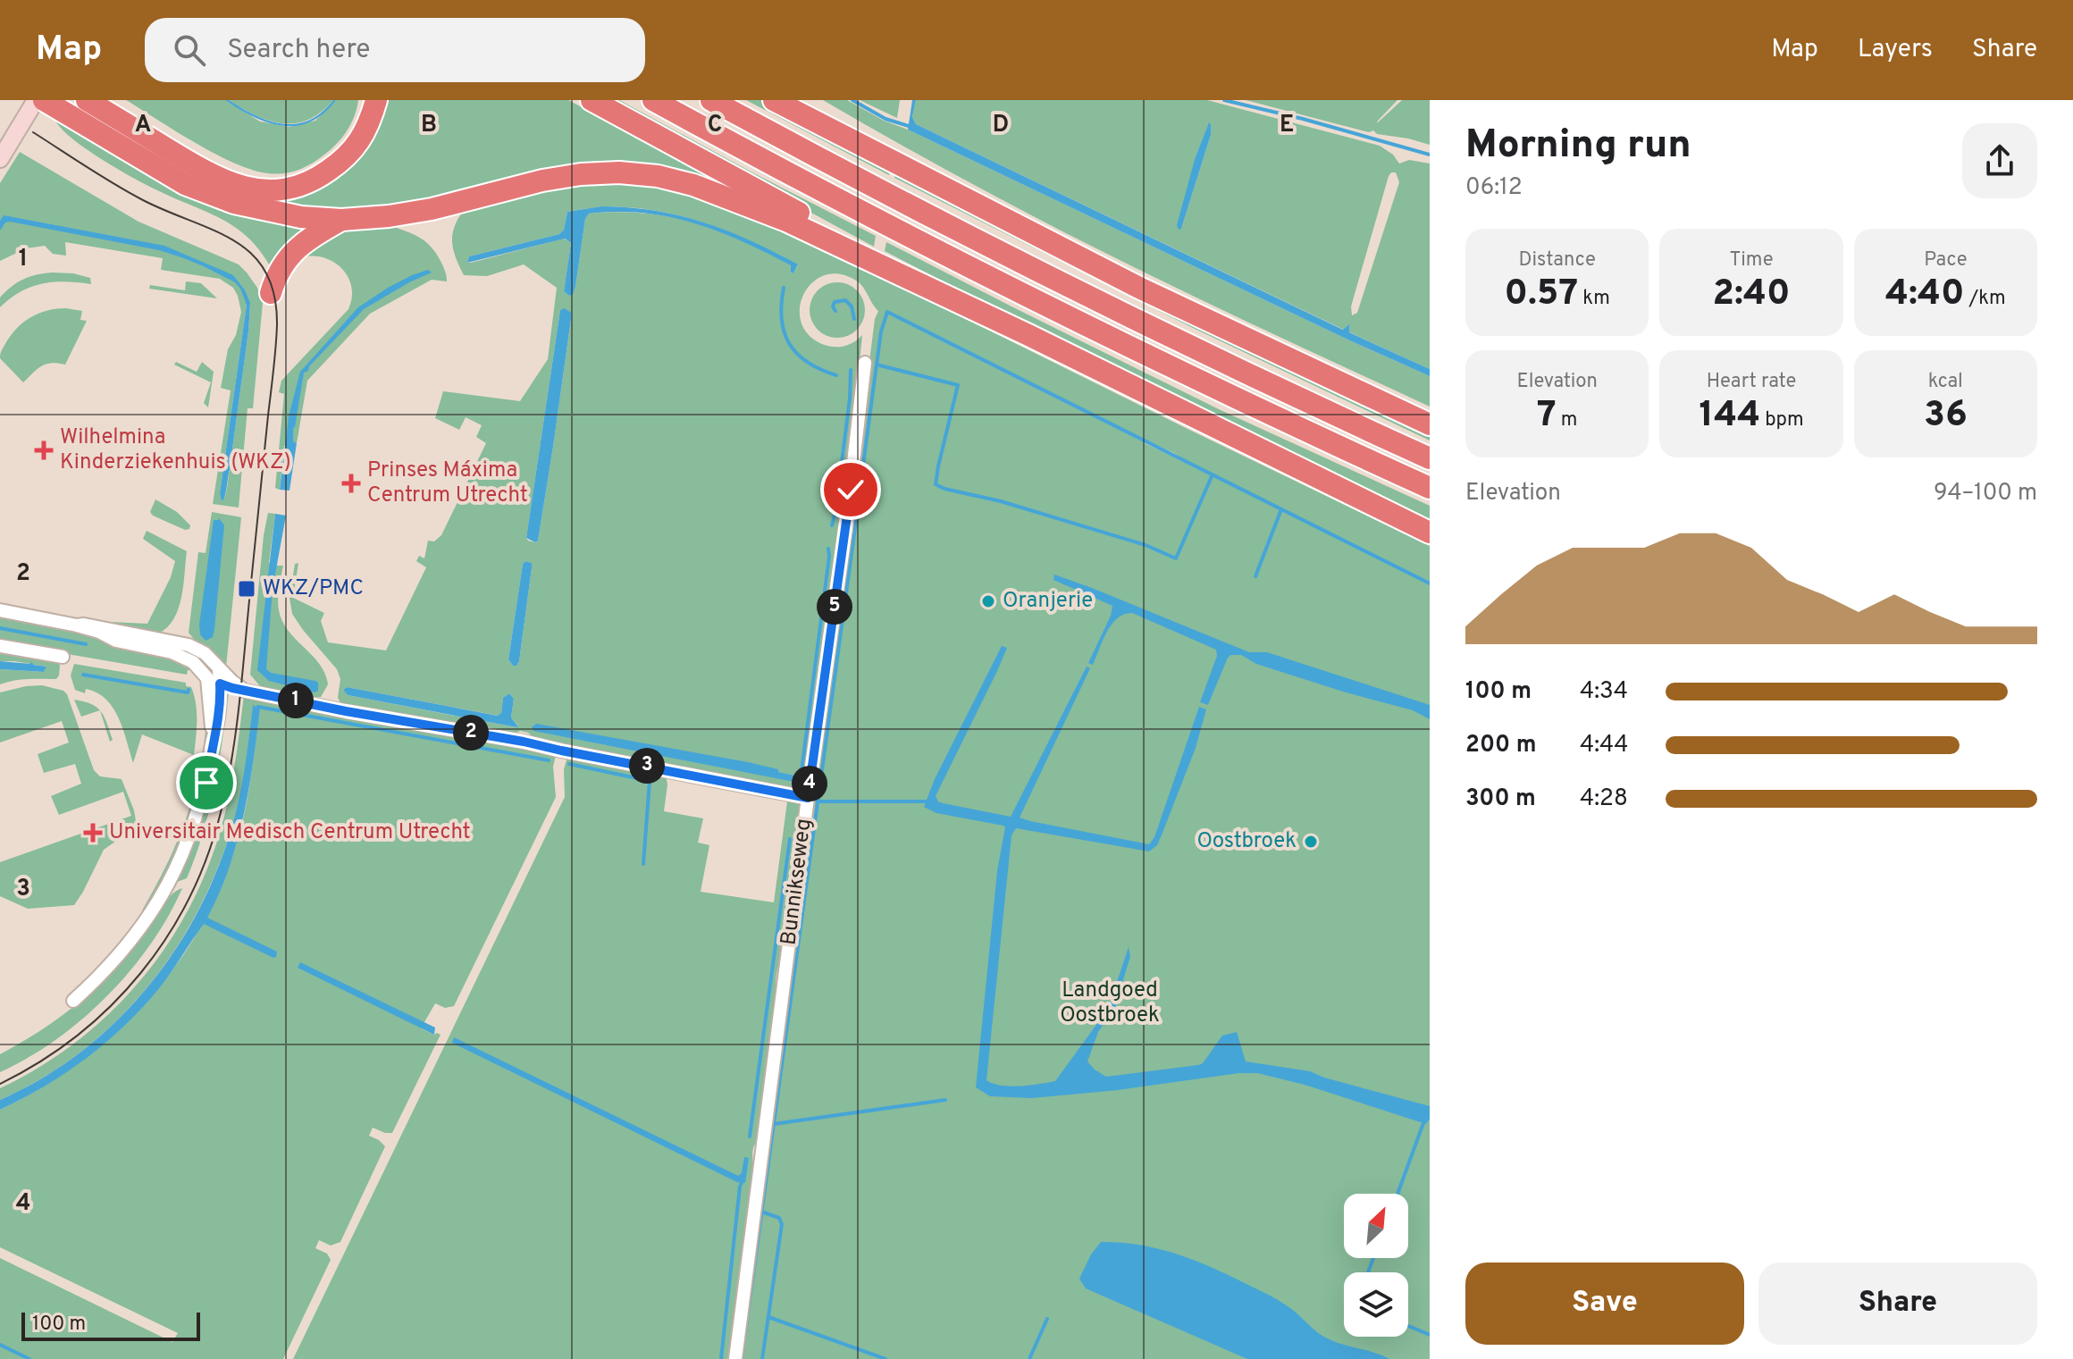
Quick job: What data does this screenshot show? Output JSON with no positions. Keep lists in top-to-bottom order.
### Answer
{
  "streets": {
    "street": ["Bunnikseweg"]
  },
  "parks": ["Landgoed Oostbroek"],
  "places": {
    "health": ["Wilhelmina Kinderziekenhuis (WKZ)", "Prinses Máxima Centrum Utrecht", "Universitair Medisch Centrum Utrecht"],
    "transit": ["WKZ/PMC"],
    "other": ["Oranjerie", "Oostbroek"]
  },
  "scale_bar": "100 m",
  "north": "top right",
  "page": {
    "header": "Map",
    "search": "Search here",
    "nav": ["Map", "Layers", "Share"],
    "heading": ["Morning run", "06:12"],
    "stats": [
      ["Distance", "0.57 km"],
      ["Time", "2:40"],
      ["Pace", "4:40 /km"],
      ["Elevation", "7 m"],
      ["Heart rate", "144 bpm"],
      ["kcal", "36"]
    ],
    "chart": ["Elevation", "94–100 m"],
    "pins": [
      "5",
      "1",
      "2",
      "3",
      "4"
    ],
    "list": [
      {
        "name": "100 m",
        "note": "4:34"
      },
      {
        "name": "200 m",
        "note": "4:44"
      },
      {
        "name": "300 m",
        "note": "4:28"
      }
    ],
    "buttons": ["Save", "Share"],
    "scale": "100 m"
  },
  "grid": {
    "columns": [
      "A",
      "B",
      "C",
      "D",
      "E"
    ],
    "rows": [
      "1",
      "2",
      "3",
      "4"
    ]
  }
}
